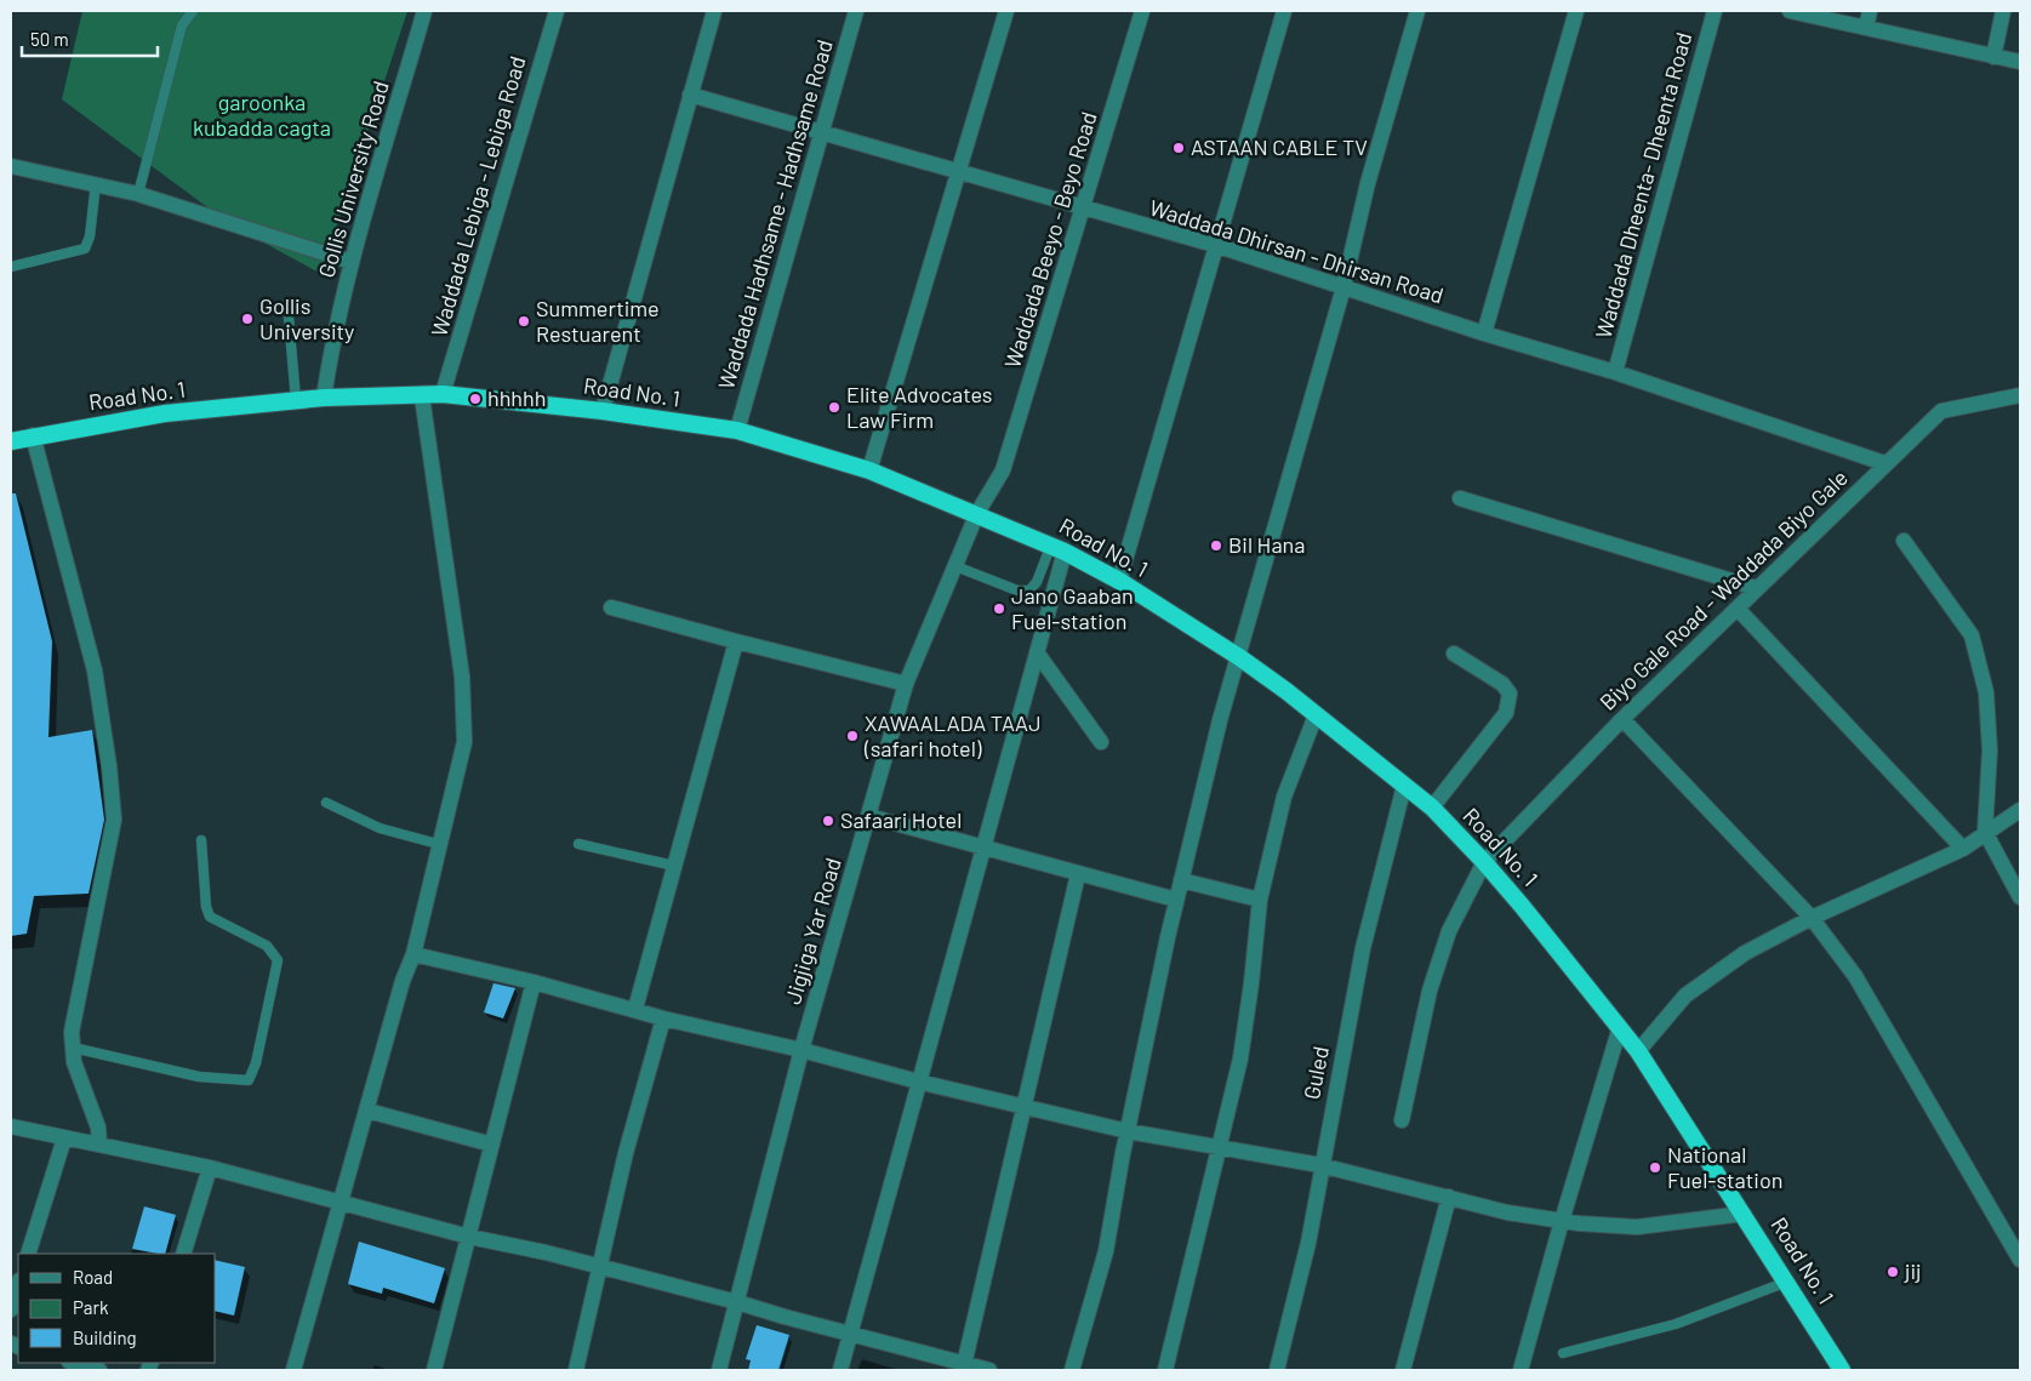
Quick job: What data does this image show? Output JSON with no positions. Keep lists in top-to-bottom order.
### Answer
{
  "streets": {
    "highway": ["Road No. 1"],
    "street": [
      "Gollis University Road",
      "Waddada Dheenta- Dheenta Road",
      "Waddada Lebiga - Lebiga Road",
      "Waddada Hadhsame - Hadhsame Road",
      "Waddada Beeyo - Beyo Road",
      "Waddada Dhirsan - Dhirsan Road",
      "Biyo Gale Road - Waddada Biyo Gale",
      "Jigjiga Yar Road",
      "Guled"
    ]
  },
  "crossings": [
    ["Gollis University Road", "Road No. 1"],
    ["Waddada Dheenta- Dheenta Road", "Waddada Dhirsan - Dhirsan Road"],
    ["Waddada Lebiga - Lebiga Road", "Road No. 1"],
    ["Waddada Hadhsame - Hadhsame Road", "Waddada Dhirsan - Dhirsan Road"],
    ["Waddada Hadhsame - Hadhsame Road", "Road No. 1"],
    ["Waddada Beeyo - Beyo Road", "Waddada Dhirsan - Dhirsan Road"],
    ["Waddada Beeyo - Beyo Road", "Road No. 1"],
    ["Waddada Beeyo - Beyo Road", "Jigjiga Yar Road"],
    ["Waddada Dhirsan - Dhirsan Road", "Biyo Gale Road - Waddada Biyo Gale"],
    ["Road No. 1", "Biyo Gale Road - Waddada Biyo Gale"],
    ["Road No. 1", "Jigjiga Yar Road"],
    ["Road No. 1", "Guled"]
  ],
  "parks": ["garoonka kubadda cagta"],
  "places": [
    "ASTAAN CABLE TV",
    "Gollis University",
    "Summertime Restuarent",
    "hhhhh",
    "Elite Advocates Law Firm",
    "Bil Hana",
    "Jano Gaaban Fuel-station",
    "XAWAALADA TAAJ (safari hotel)",
    "Safaari Hotel",
    "National Fuel-station",
    "jij"
  ],
  "legend": ["Road", "Park", "Building"],
  "scale_bar": "50 m"
}
